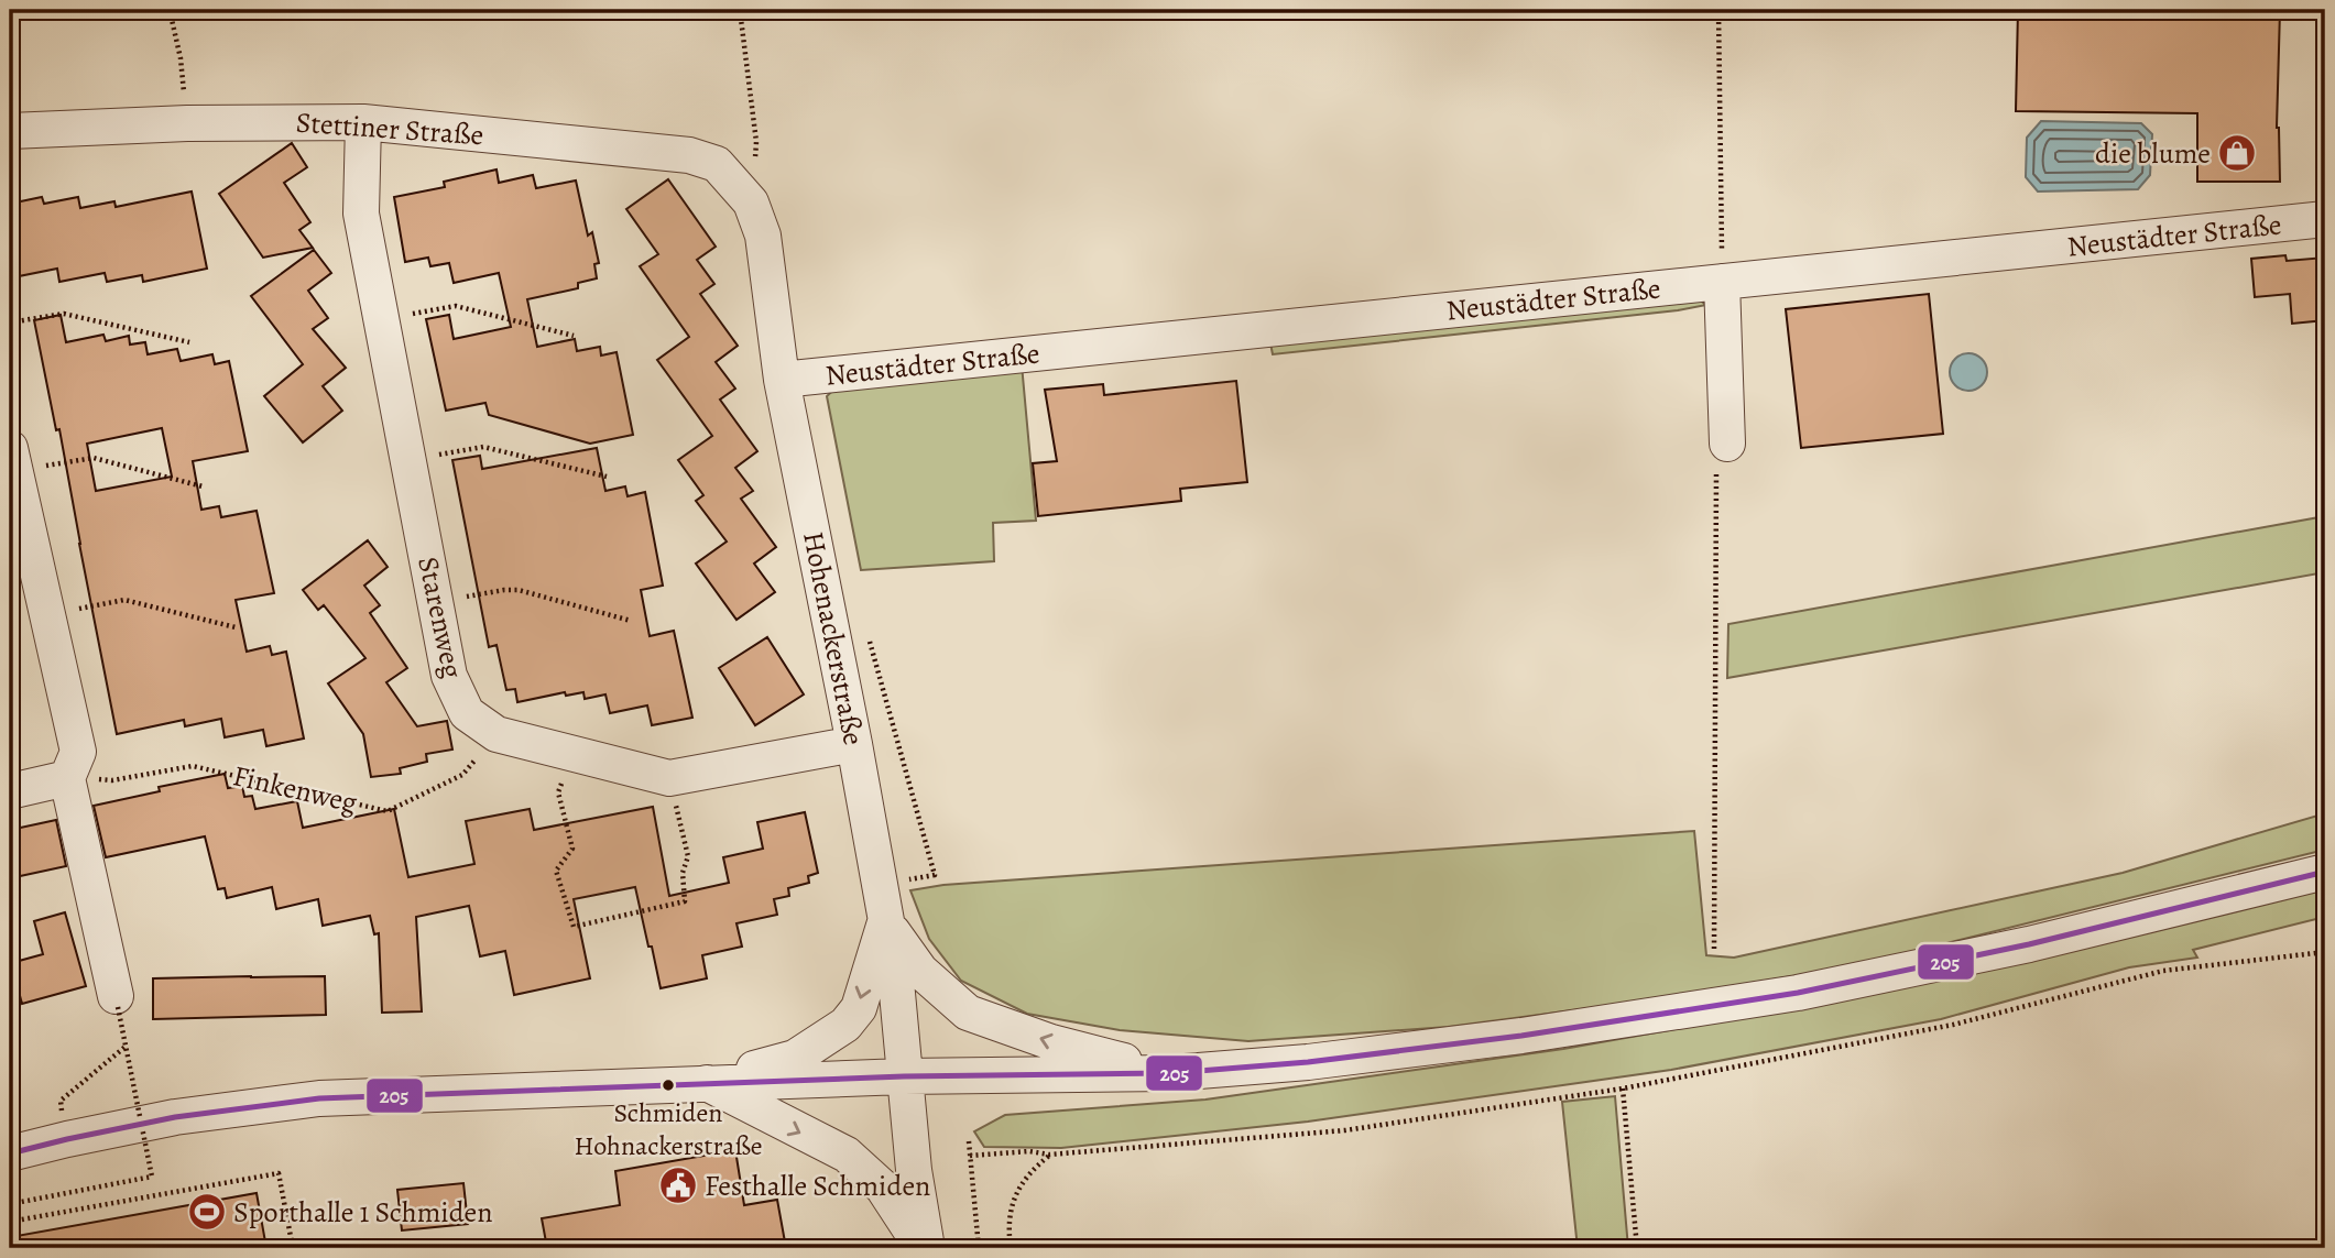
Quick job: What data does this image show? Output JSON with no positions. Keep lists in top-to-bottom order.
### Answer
{
  "streets": {
    "street": [
      "Stettiner Straße",
      "Neustädter Straße",
      "Starenweg",
      "Hohenackerstraße"
    ],
    "path": ["Finkenweg"]
  },
  "crossings": [
    ["Stettiner Straße", "Starenweg"],
    ["Stettiner Straße", "Hohenackerstraße"],
    ["Neustädter Straße", "Hohenackerstraße"],
    ["Starenweg", "Hohenackerstraße"],
    ["Starenweg", "Finkenweg"]
  ],
  "places": {
    "shop": ["die blume"],
    "other": ["Schmiden Hohnackerstraße"],
    "public building": ["Festhalle Schmiden"],
    "sports": ["Sporthalle 1 Schmiden"]
  },
  "lines": ["transit line 205"]
}
